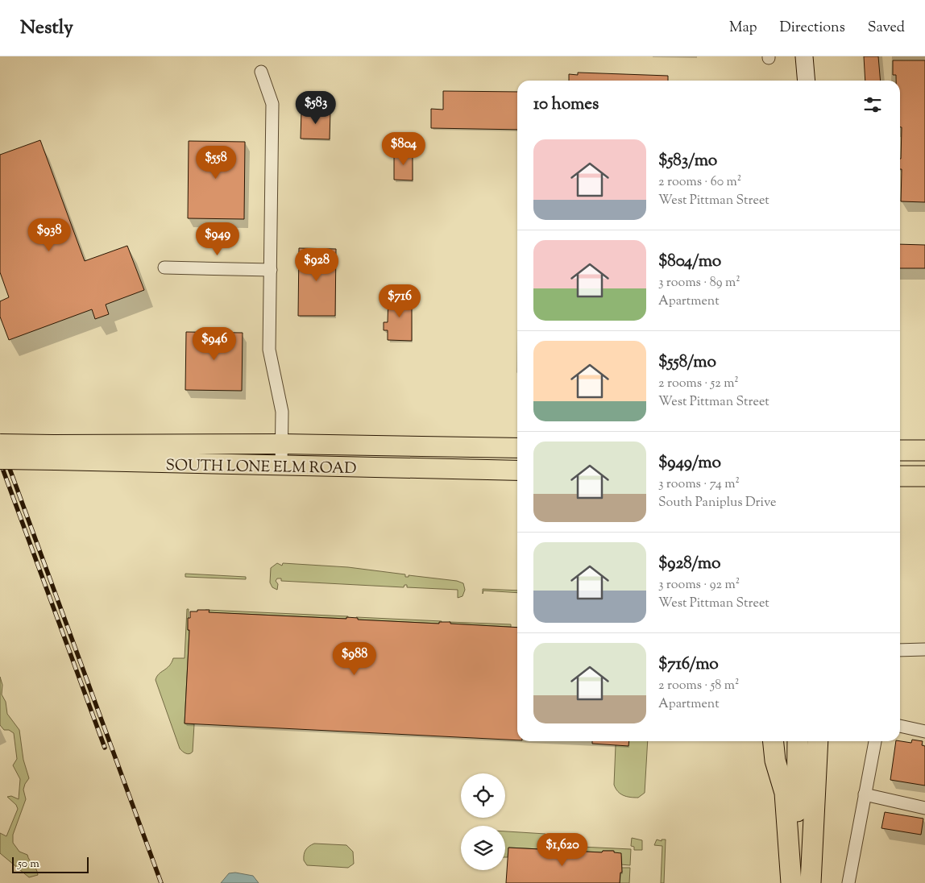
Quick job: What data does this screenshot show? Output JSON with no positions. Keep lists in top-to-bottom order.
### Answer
{
  "streets": {
    "main road": ["SOUTH LONE ELM ROAD"]
  },
  "scale_bar": "50 m",
  "page": {
    "header": "Nestly",
    "nav": ["Map", "Directions", "Saved"],
    "heading": "10 homes",
    "price": [
      "$583",
      "$804",
      "$558",
      "$938",
      "$949",
      "$928",
      "$716",
      "$946",
      "$988",
      "$1,620"
    ],
    "list": [
      {
        "name": "$583/mo",
        "note": "2 rooms · 60 m² · West Pittman Street"
      },
      {
        "name": "$804/mo",
        "note": "3 rooms · 89 m² · Apartment"
      },
      {
        "name": "$558/mo",
        "note": "2 rooms · 52 m² · West Pittman Street"
      },
      {
        "name": "$949/mo",
        "note": "3 rooms · 74 m² · South Paniplus Drive"
      },
      {
        "name": "$928/mo",
        "note": "3 rooms · 92 m² · West Pittman Street"
      },
      {
        "name": "$716/mo",
        "note": "2 rooms · 58 m² · Apartment"
      }
    ],
    "scale": "50 m"
  }
}
